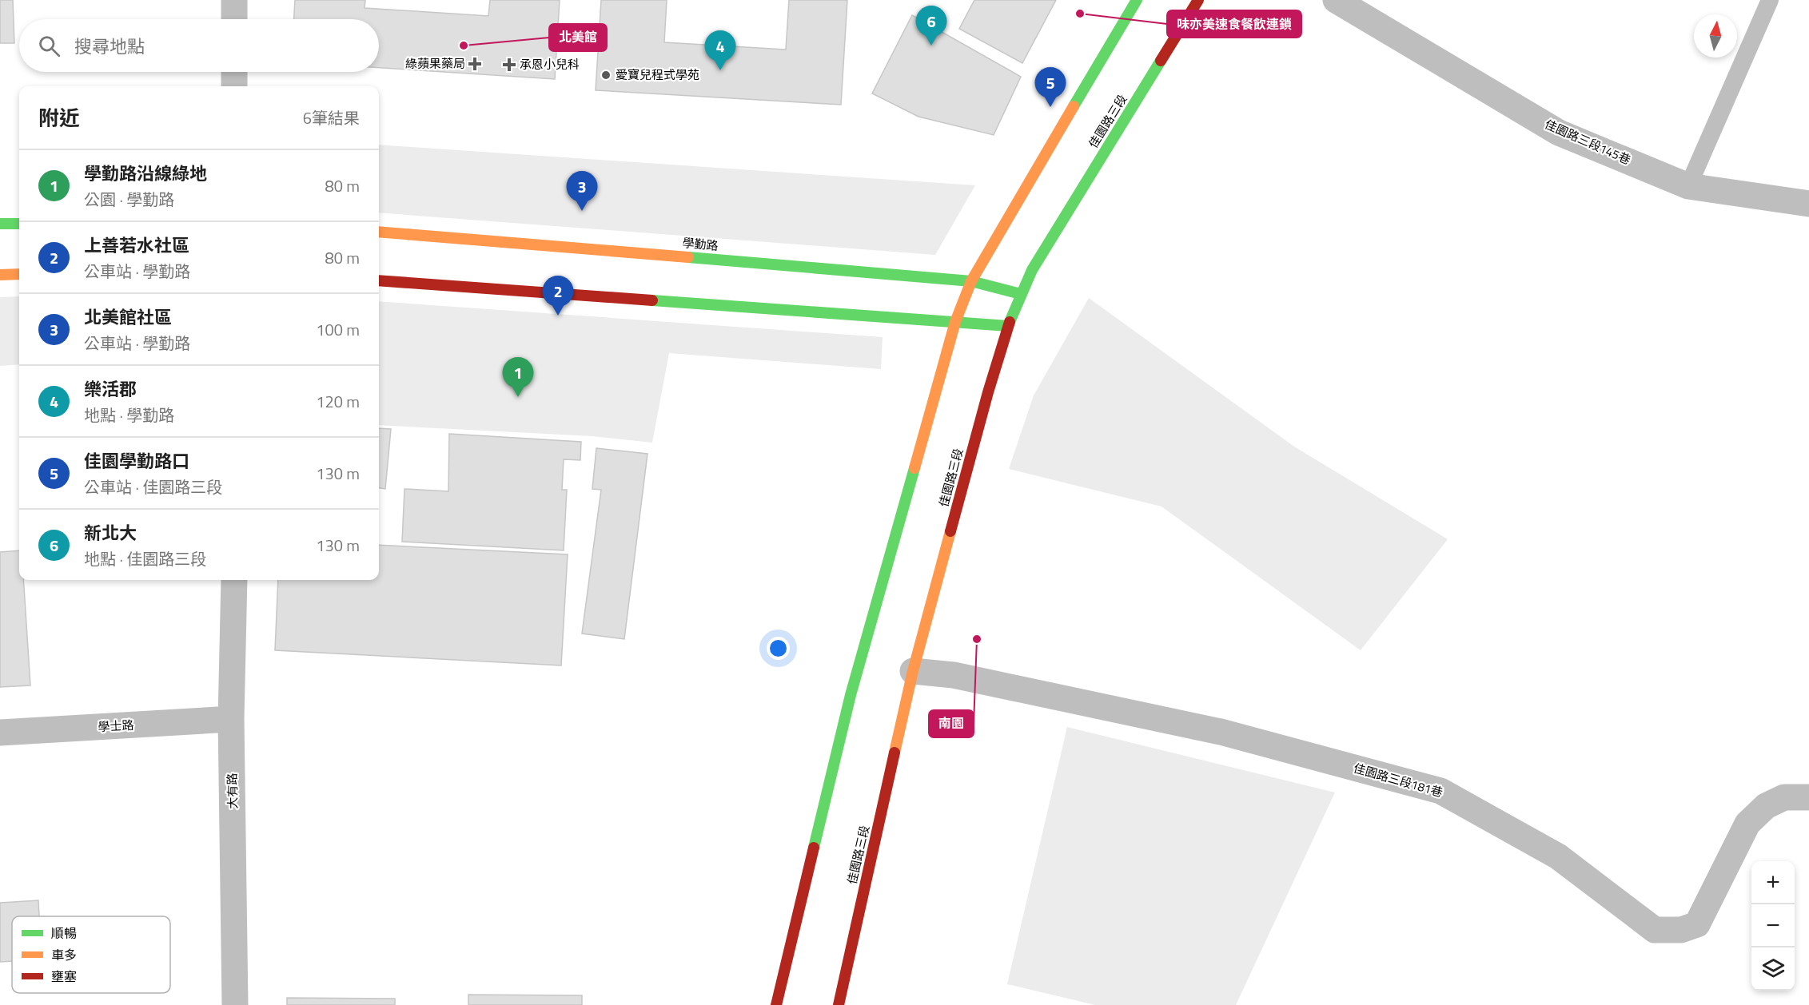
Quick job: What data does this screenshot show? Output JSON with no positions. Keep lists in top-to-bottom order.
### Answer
{
  "streets": {
    "street": [
      "佳園路三段",
      "佳園路三段145巷",
      "學勤路",
      "學士路",
      "佳園路三段181巷",
      "大有路"
    ]
  },
  "crossings": [
    ["佳園路三段", "學勤路"],
    ["佳園路三段", "佳園路三段181巷"],
    ["學士路", "大有路"]
  ],
  "places": {
    "other": [
      "味亦美速食餐飲連鎖",
      "北美館",
      "愛寶兒程式學苑",
      "南園"
    ],
    "health": ["綠蘋果藥局", "承恩小兒科"]
  },
  "legend": ["順暢", "車多", "壅塞"],
  "north": "top",
  "page": {
    "pins": [
      "6",
      "4",
      "5",
      "3",
      "2",
      "1"
    ],
    "search": "搜尋地點",
    "heading": ["附近", "6筆結果"],
    "list": [
      {
        "mark": "1",
        "name": "學勤路沿線綠地",
        "note": "公園 · 學勤路",
        "value": "80 m"
      },
      {
        "mark": "2",
        "name": "上善若水社區",
        "note": "公車站 · 學勤路",
        "value": "80 m"
      },
      {
        "mark": "3",
        "name": "北美館社區",
        "note": "公車站 · 學勤路",
        "value": "100 m"
      },
      {
        "mark": "4",
        "name": "樂活郡",
        "note": "地點 · 學勤路",
        "value": "120 m"
      },
      {
        "mark": "5",
        "name": "佳園學勤路口",
        "note": "公車站 · 佳園路三段",
        "value": "130 m"
      },
      {
        "mark": "6",
        "name": "新北大",
        "note": "地點 · 佳園路三段",
        "value": "130 m"
      }
    ],
    "map_buttons": ["+", "−"]
  }
}
